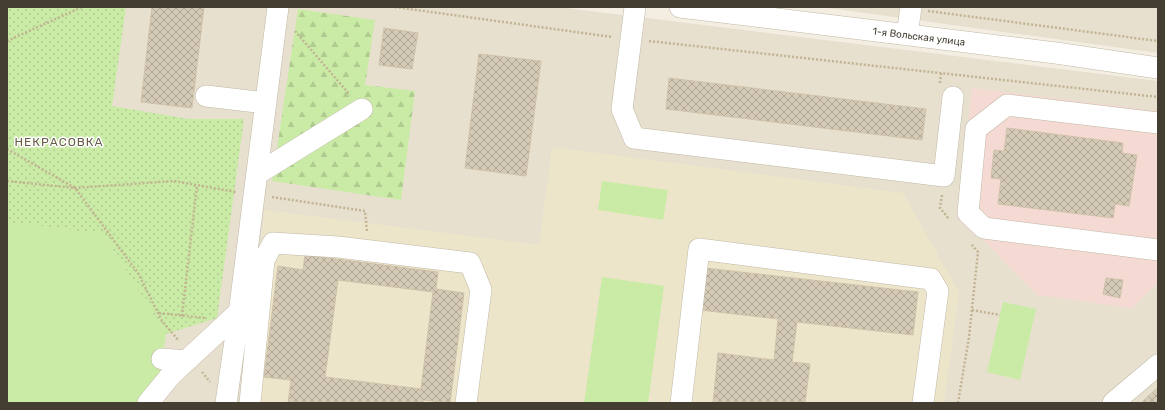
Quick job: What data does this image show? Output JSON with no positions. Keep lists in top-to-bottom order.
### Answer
{
  "streets": {
    "street": ["1-я Вольская улица"]
  },
  "districts": ["НЕКРАСОВКА"]
}
